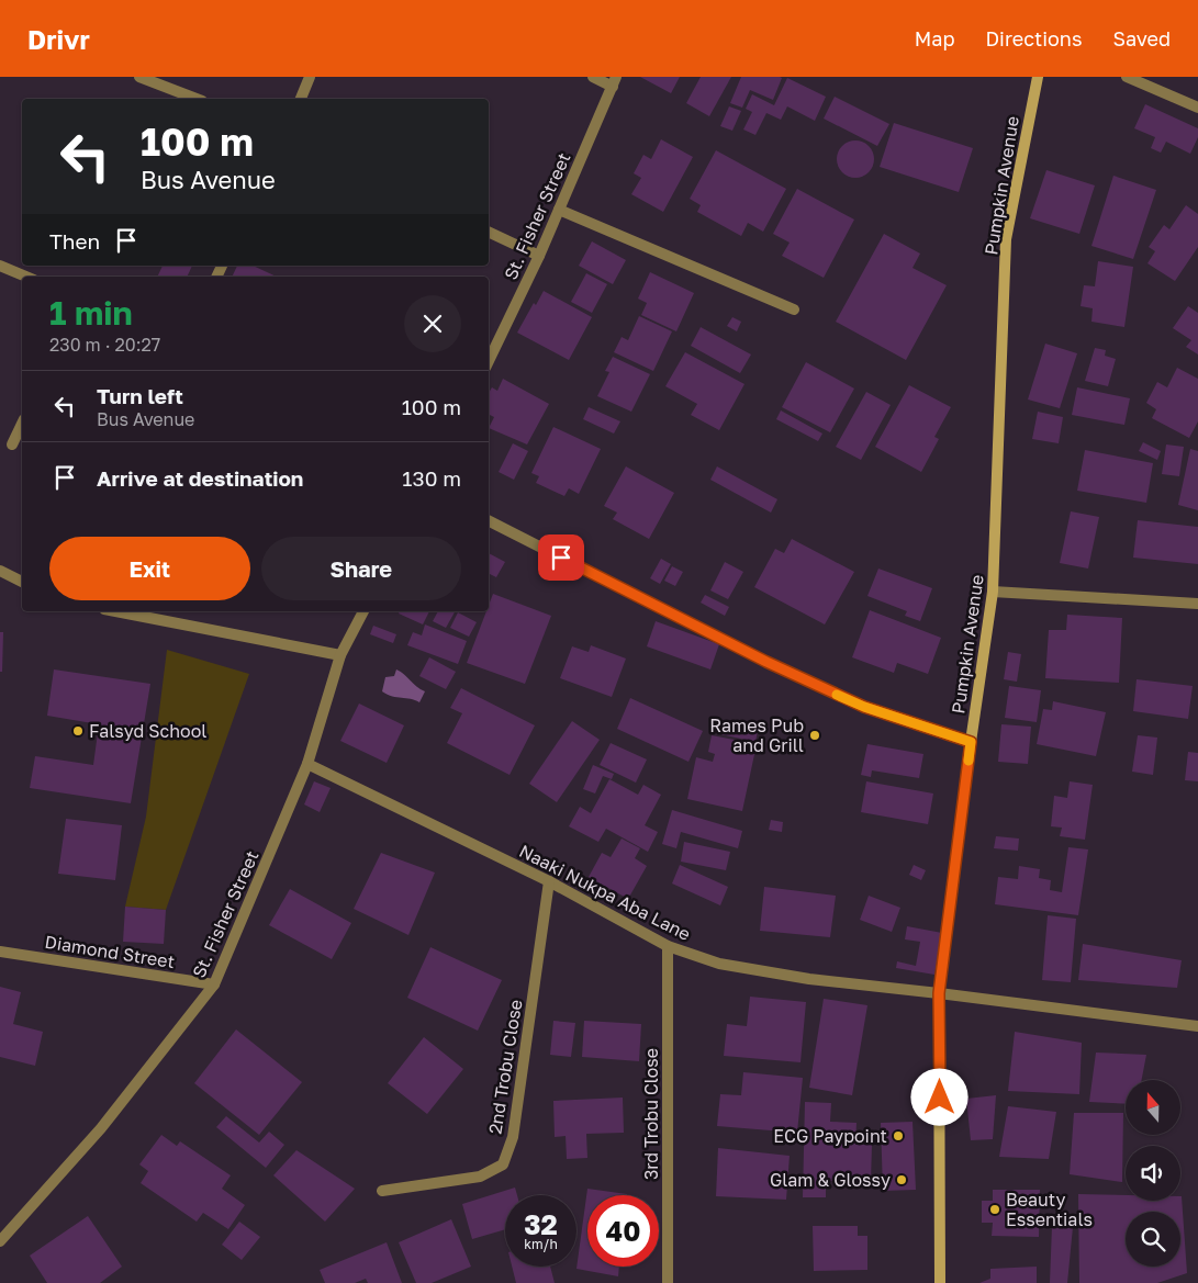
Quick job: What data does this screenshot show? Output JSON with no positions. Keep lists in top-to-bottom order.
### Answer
{
  "streets": {
    "street": [
      "Pumpkin Avenue",
      "St. Fisher Street",
      "Naaki Nukpa Aba Lane",
      "Diamond Street",
      "2nd Trobu Close",
      "3rd Trobu Close"
    ]
  },
  "crossings": [
    ["Pumpkin Avenue", "Naaki Nukpa Aba Lane"],
    ["St. Fisher Street", "Naaki Nukpa Aba Lane"],
    ["St. Fisher Street", "Diamond Street"],
    ["Naaki Nukpa Aba Lane", "2nd Trobu Close"],
    ["Naaki Nukpa Aba Lane", "3rd Trobu Close"]
  ],
  "places": [
    "Falsyd School",
    "Rames Pub and Grill",
    "ECG Paypoint",
    "Glam & Glossy",
    "Beauty Essentials"
  ],
  "north": "top",
  "page": {
    "header": "Drivr",
    "nav": ["Map", "Directions", "Saved"],
    "turn": ["100 m", "Bus Avenue"],
    "then": "Then",
    "heading": ["1 min", "230 m · 20:27"],
    "list": [
      {
        "name": "Turn left",
        "note": "Bus Avenue",
        "value": "100 m"
      },
      {
        "name": "Arrive at destination",
        "value": "130 m"
      }
    ],
    "buttons": ["Exit", "Share"],
    "speed": "32 km/h",
    "limit": "40"
  }
}
